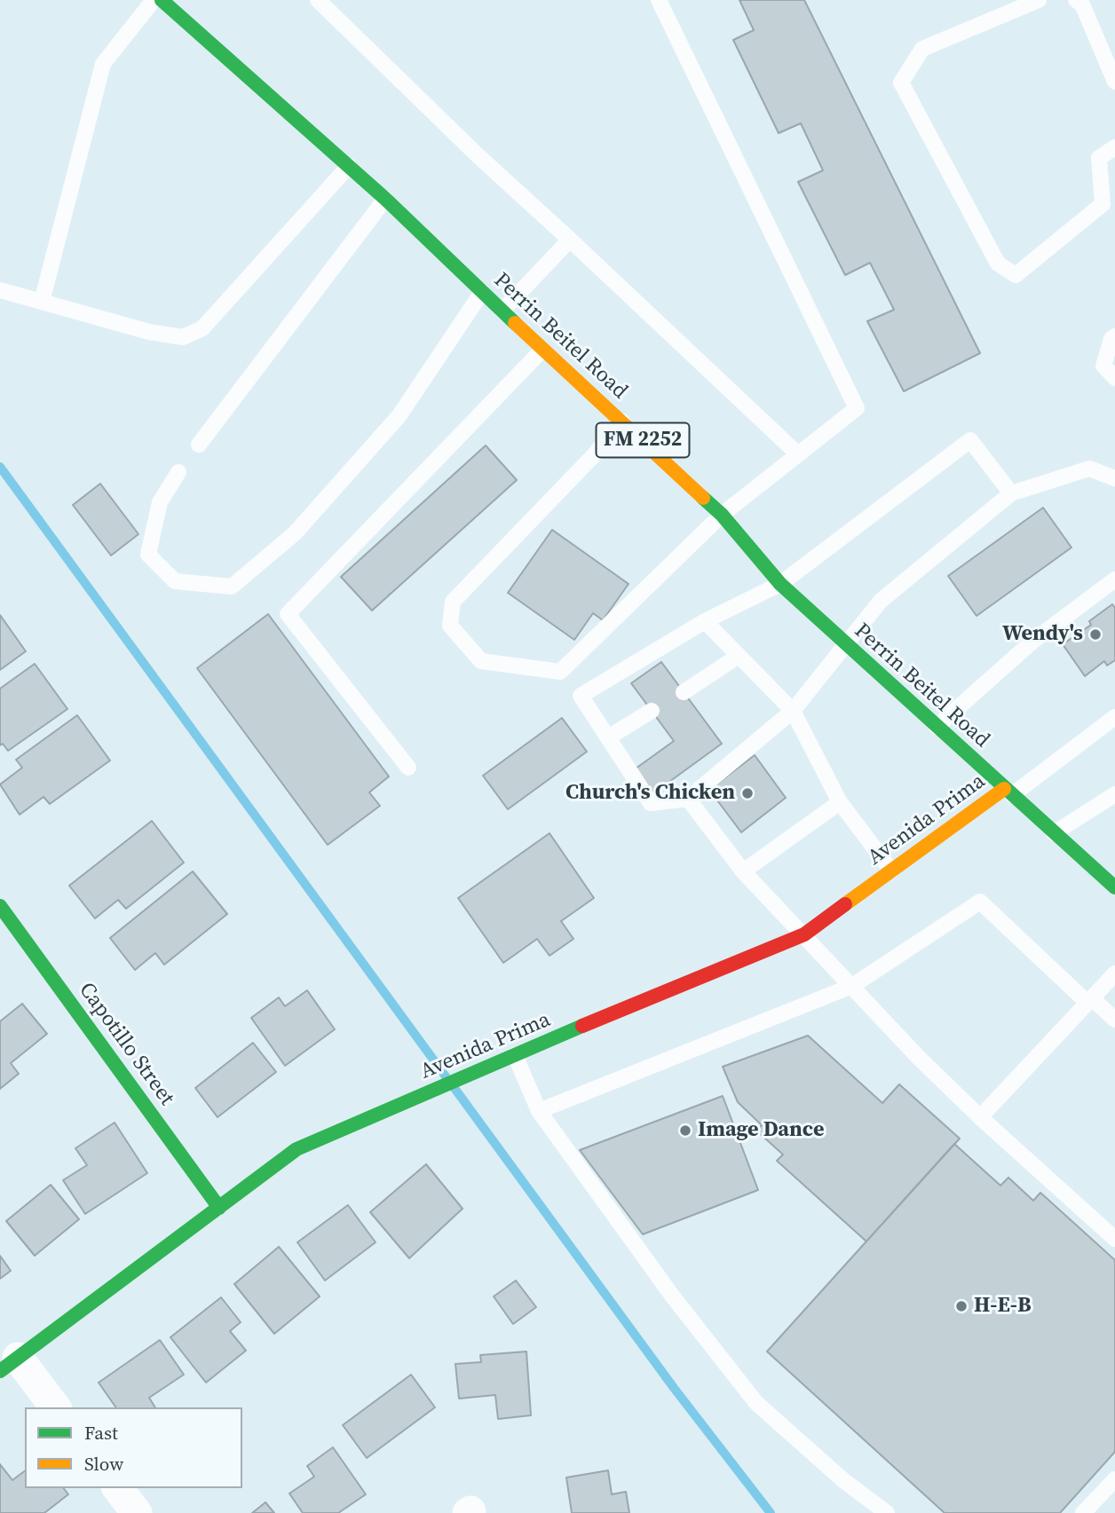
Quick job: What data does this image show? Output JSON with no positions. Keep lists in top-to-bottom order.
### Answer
{
  "streets": {
    "street": [
      "Perrin Beitel Road",
      "FM 2252",
      "Avenida Prima",
      "Capotillo Street"
    ]
  },
  "crossings": [
    ["Perrin Beitel Road", "Avenida Prima"],
    ["Avenida Prima", "Capotillo Street"]
  ],
  "places": [
    "Wendy's",
    "Church's Chicken",
    "Image Dance",
    "H-E-B"
  ],
  "legend": ["Fast", "Slow"]
}
